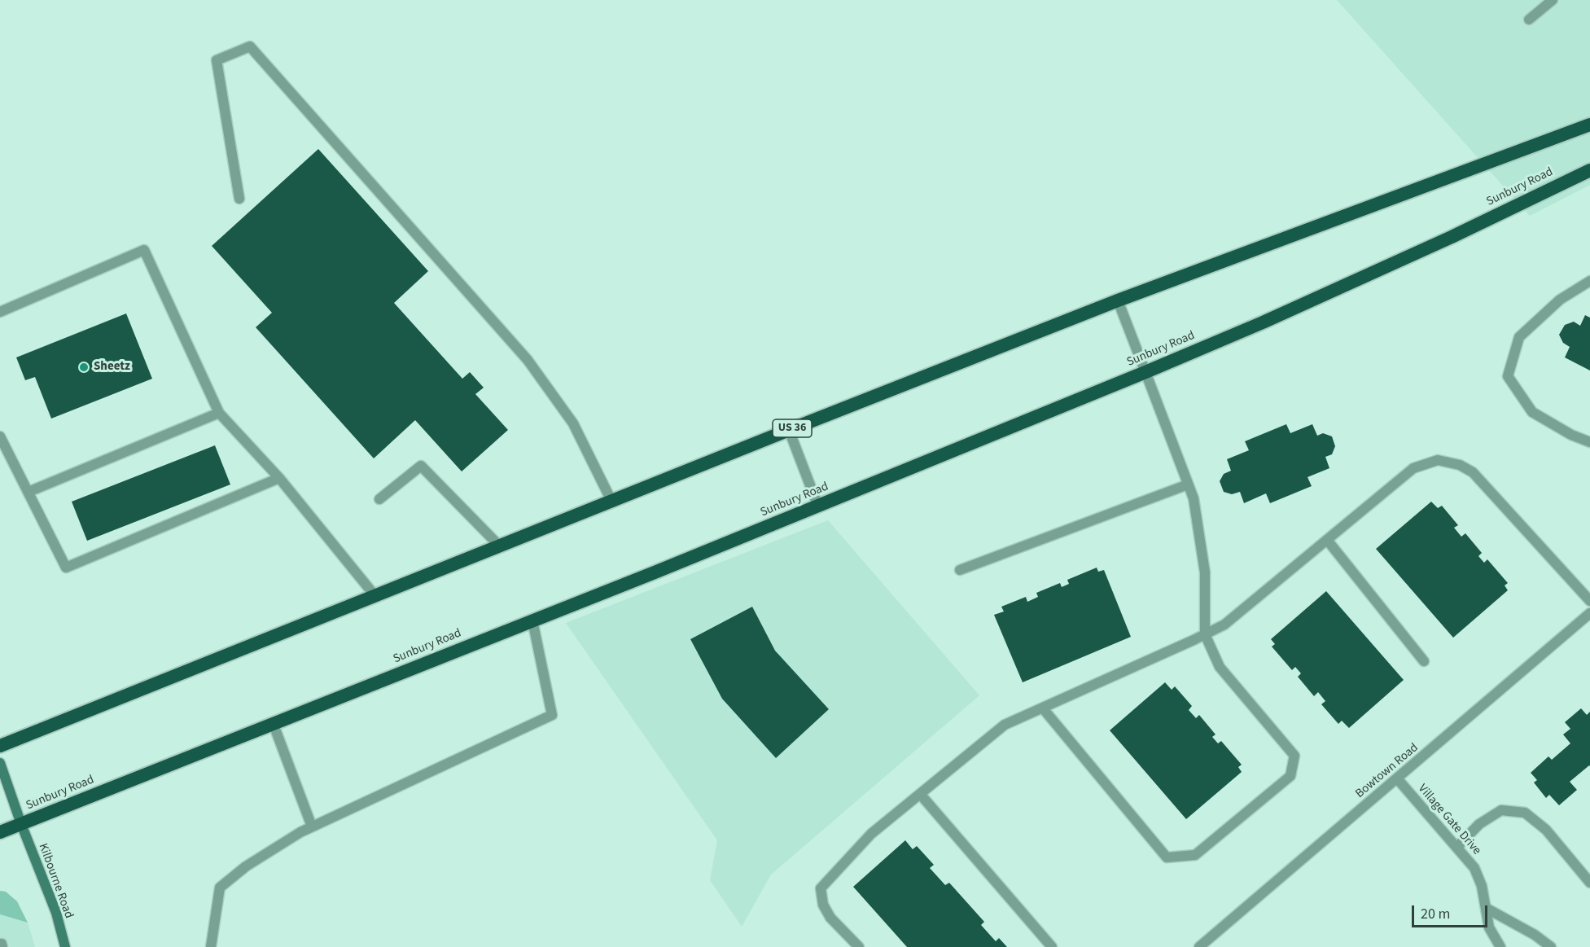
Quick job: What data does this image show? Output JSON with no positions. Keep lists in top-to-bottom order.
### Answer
{
  "streets": {
    "highway": ["Sunbury Road", "US 36"],
    "main road": ["Kilbourne Road"],
    "street": ["Bowtown Road", "Village Gate Drive"]
  },
  "crossings": [
    ["Sunbury Road", "Kilbourne Road"],
    ["Bowtown Road", "Village Gate Drive"]
  ],
  "places": ["Sheetz"],
  "scale_bar": "20 m"
}
